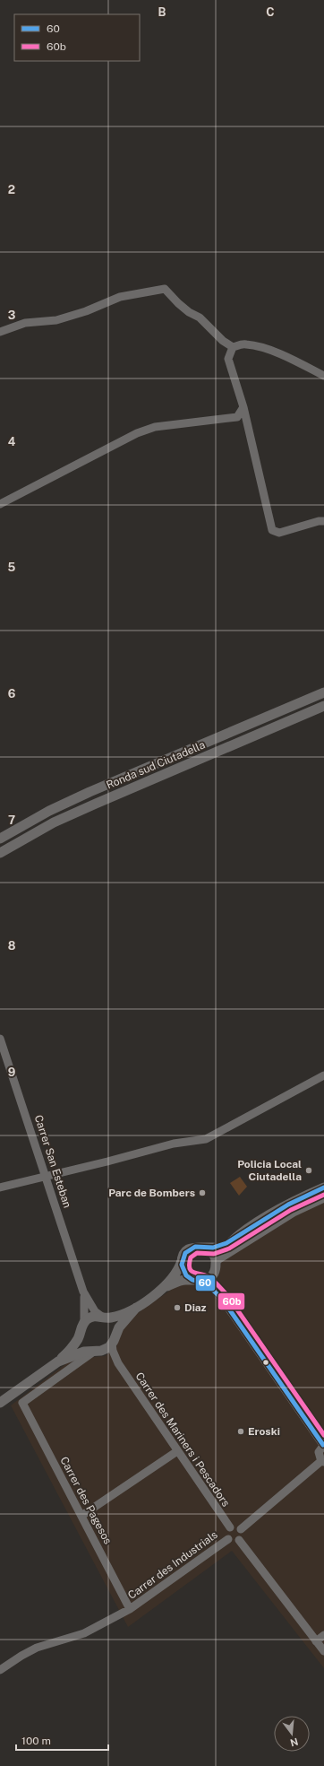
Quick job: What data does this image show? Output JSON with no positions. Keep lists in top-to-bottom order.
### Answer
{
  "streets": {
    "main road": ["Ronda sud Ciutadella"],
    "street": [
      "Carrer San Esteban",
      "Carrer des Mariners i Pescadors",
      "Carrer des Pagesos",
      "Carrer des Industrials"
    ]
  },
  "crossings": [
    ["Carrer San Esteban", "Carrer des Mariners i Pescadors"],
    ["Carrer San Esteban", "Carrer des Pagesos"],
    ["Carrer des Mariners i Pescadors", "Carrer des Pagesos"],
    ["Carrer des Mariners i Pescadors", "Carrer des Industrials"],
    ["Carrer des Pagesos", "Carrer des Industrials"]
  ],
  "places": [
    "Policia Local Ciutadella",
    "Parc de Bombers",
    "Diaz",
    "Eroski"
  ],
  "lines": ["transit line 60", "transit line 60b"],
  "legend": ["60", "60b"],
  "scale_bar": "100 m",
  "north": "bottom",
  "grid": {
    "columns": ["B", "C"],
    "rows": [
      "2",
      "3",
      "4",
      "5",
      "6",
      "7",
      "8",
      "9"
    ]
  }
}
